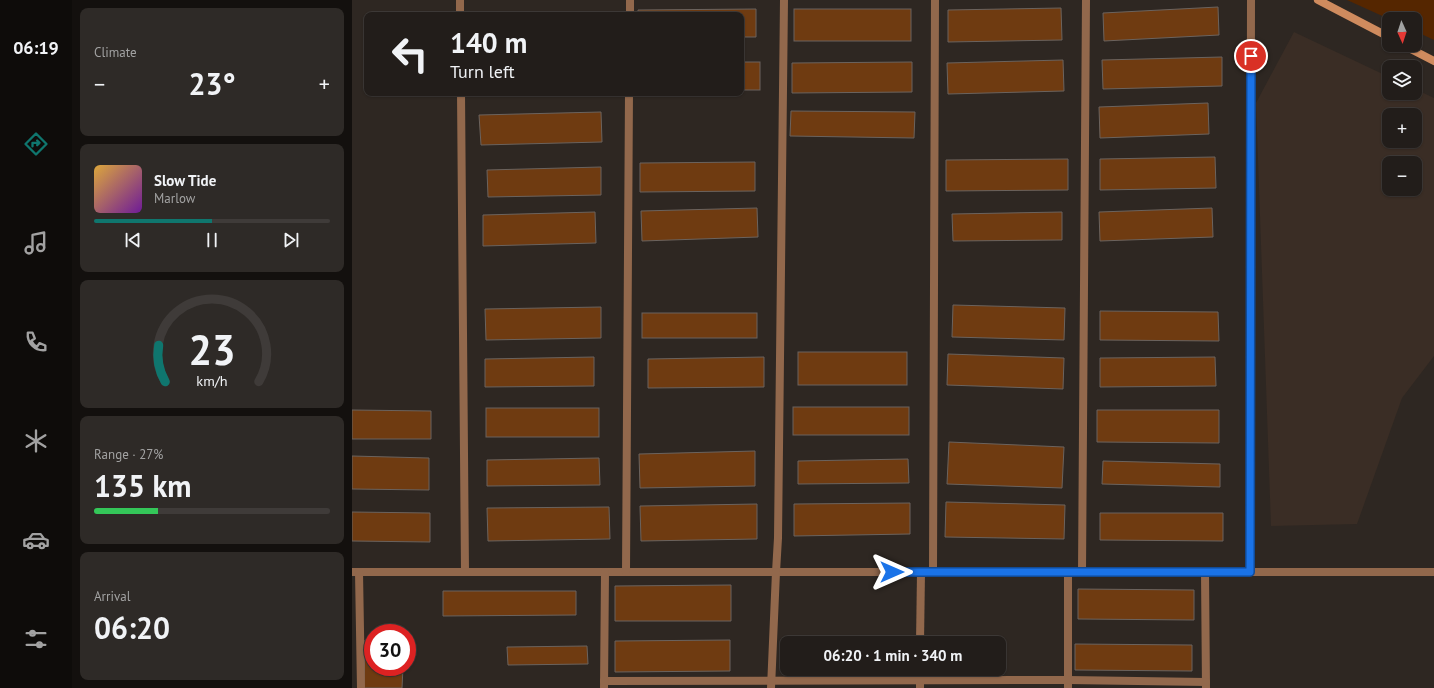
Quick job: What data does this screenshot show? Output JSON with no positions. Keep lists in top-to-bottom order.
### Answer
{
  "north": "bottom",
  "page": {
    "tabs": "06:19",
    "tile": [
      "Climate",
      ["Range · 27%", "135 km"],
      ["Arrival", "06:20"]
    ],
    "map_buttons": ["+", "−"],
    "turn": ["140 m", "Turn left"],
    "heat": ["−", "23°", "+"],
    "song": ["Slow Tide", "Marlow"],
    "limit": "30",
    "trip": "06:20 · 1 min · 340 m",
    "gauge": ["23", "km/h"]
  }
}
